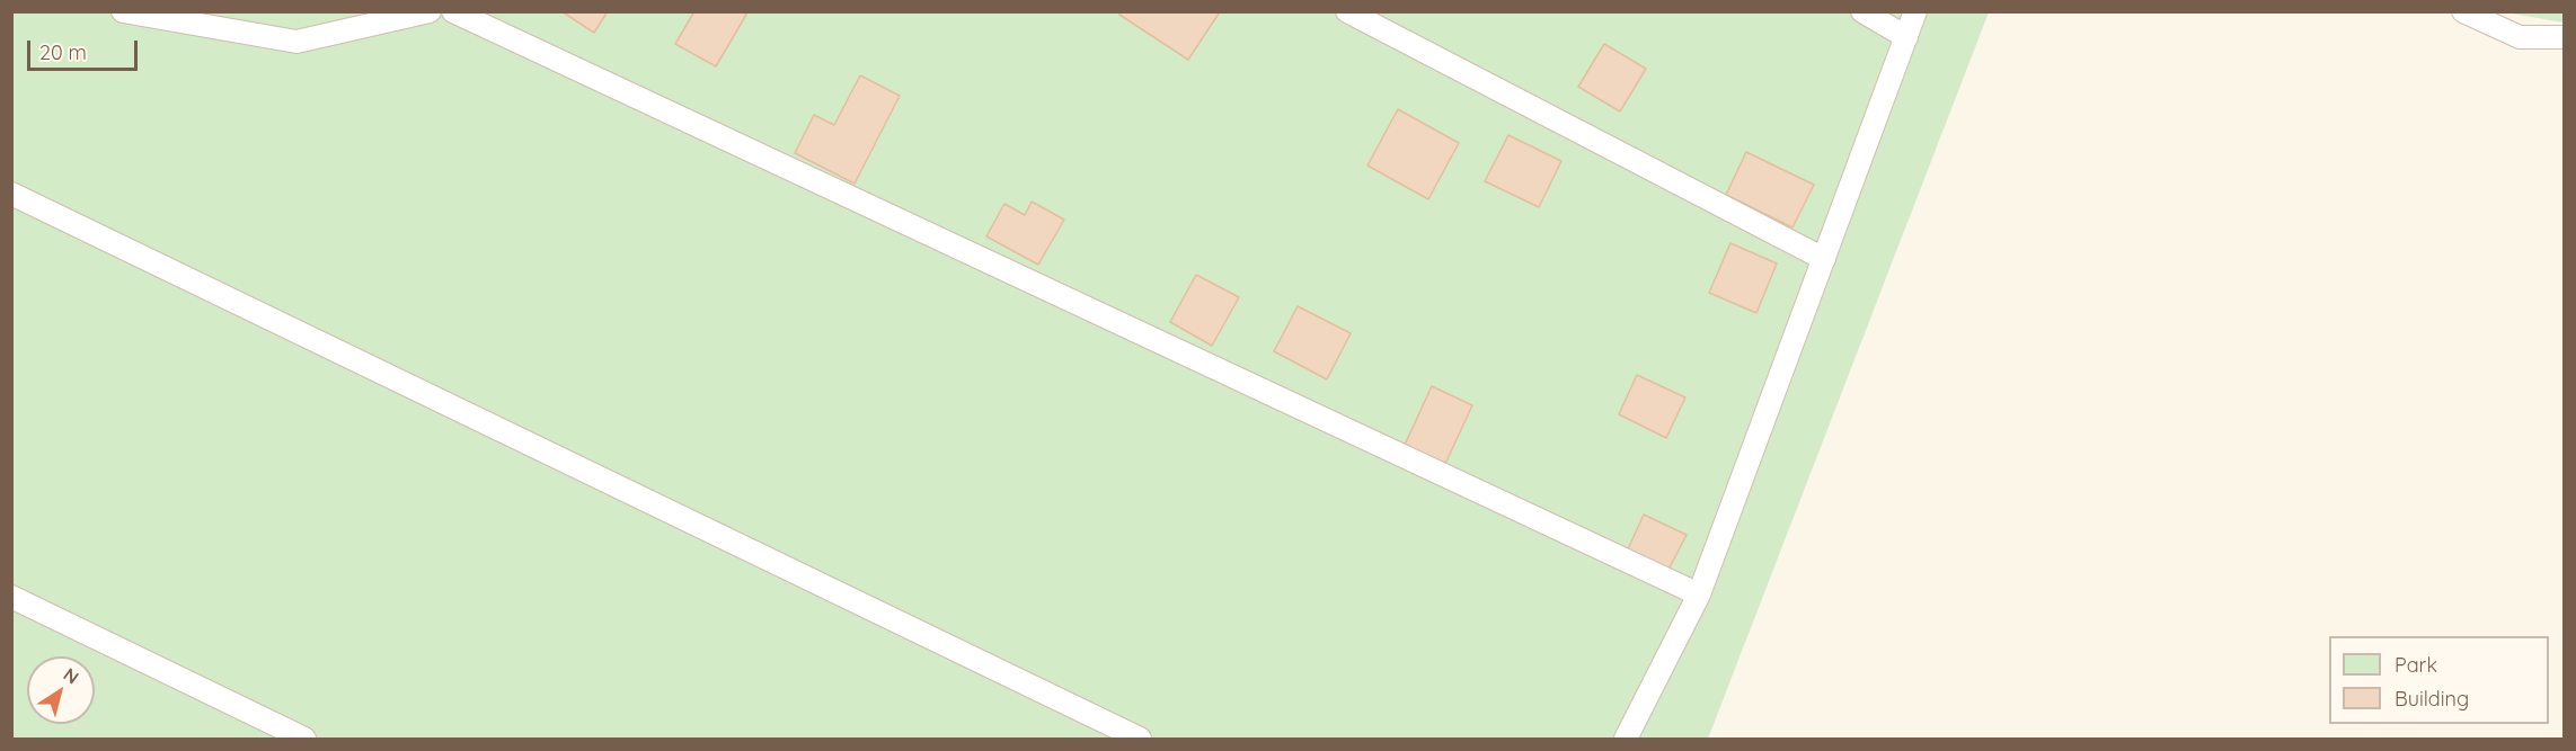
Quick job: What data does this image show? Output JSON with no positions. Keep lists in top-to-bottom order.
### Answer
{
  "legend": ["Park", "Building"],
  "scale_bar": "20 m",
  "north": "top right"
}
